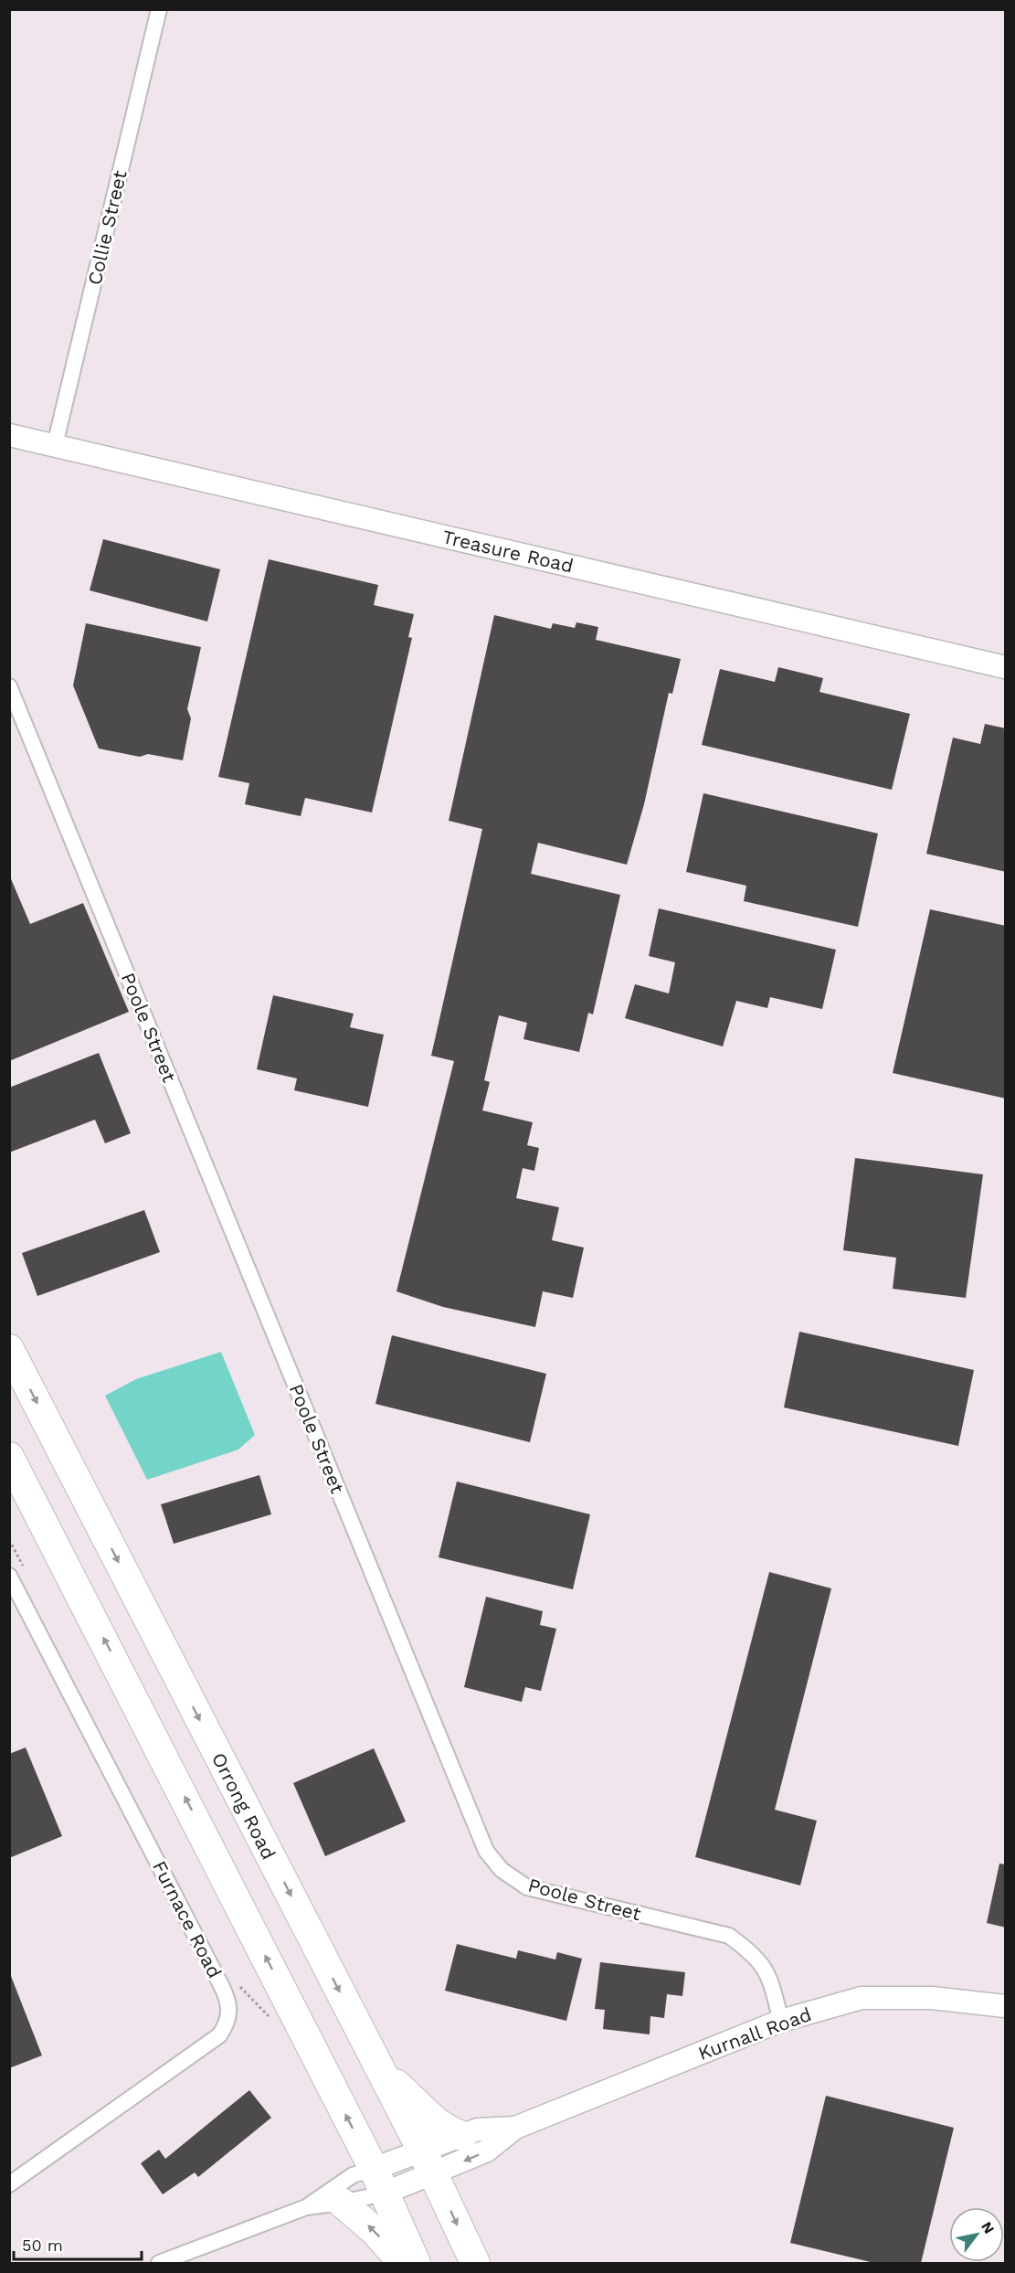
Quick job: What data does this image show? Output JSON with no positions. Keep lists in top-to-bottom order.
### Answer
{
  "streets": {
    "highway": ["Orrong Road"],
    "street": [
      "Collie Street",
      "Treasure Road",
      "Poole Street",
      "Furnace Road",
      "Kurnall Road"
    ]
  },
  "crossings": [
    ["Collie Street", "Treasure Road"],
    ["Poole Street", "Kurnall Road"],
    ["Orrong Road", "Kurnall Road"]
  ],
  "scale_bar": "50 m",
  "north": "top right"
}
